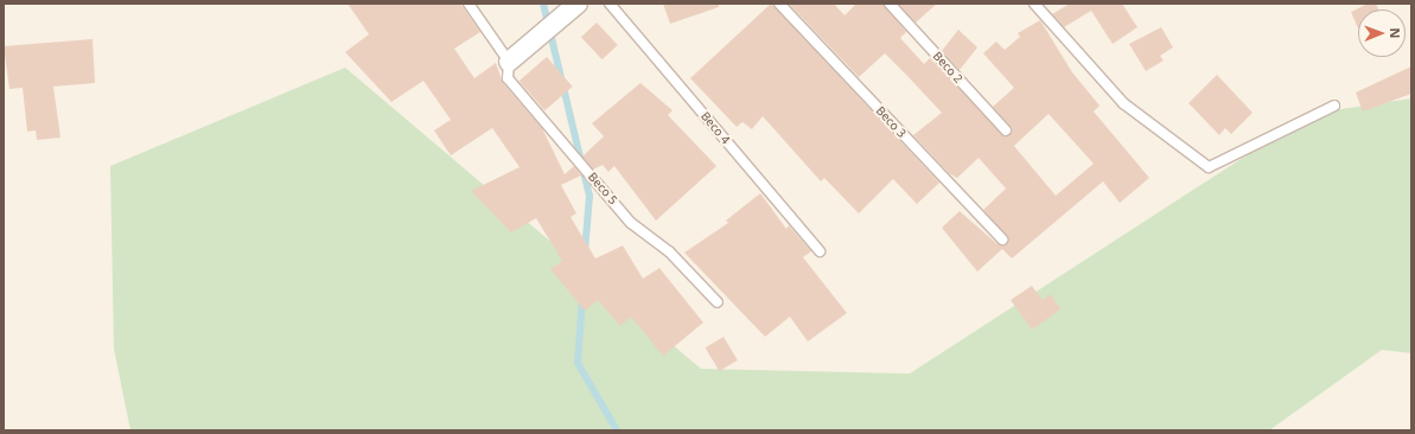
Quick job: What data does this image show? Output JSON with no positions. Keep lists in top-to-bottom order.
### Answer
{
  "streets": {
    "lane": [
      "Beco 2",
      "Beco 3",
      "Beco 4",
      "Beco 5"
    ]
  },
  "north": "right"
}
